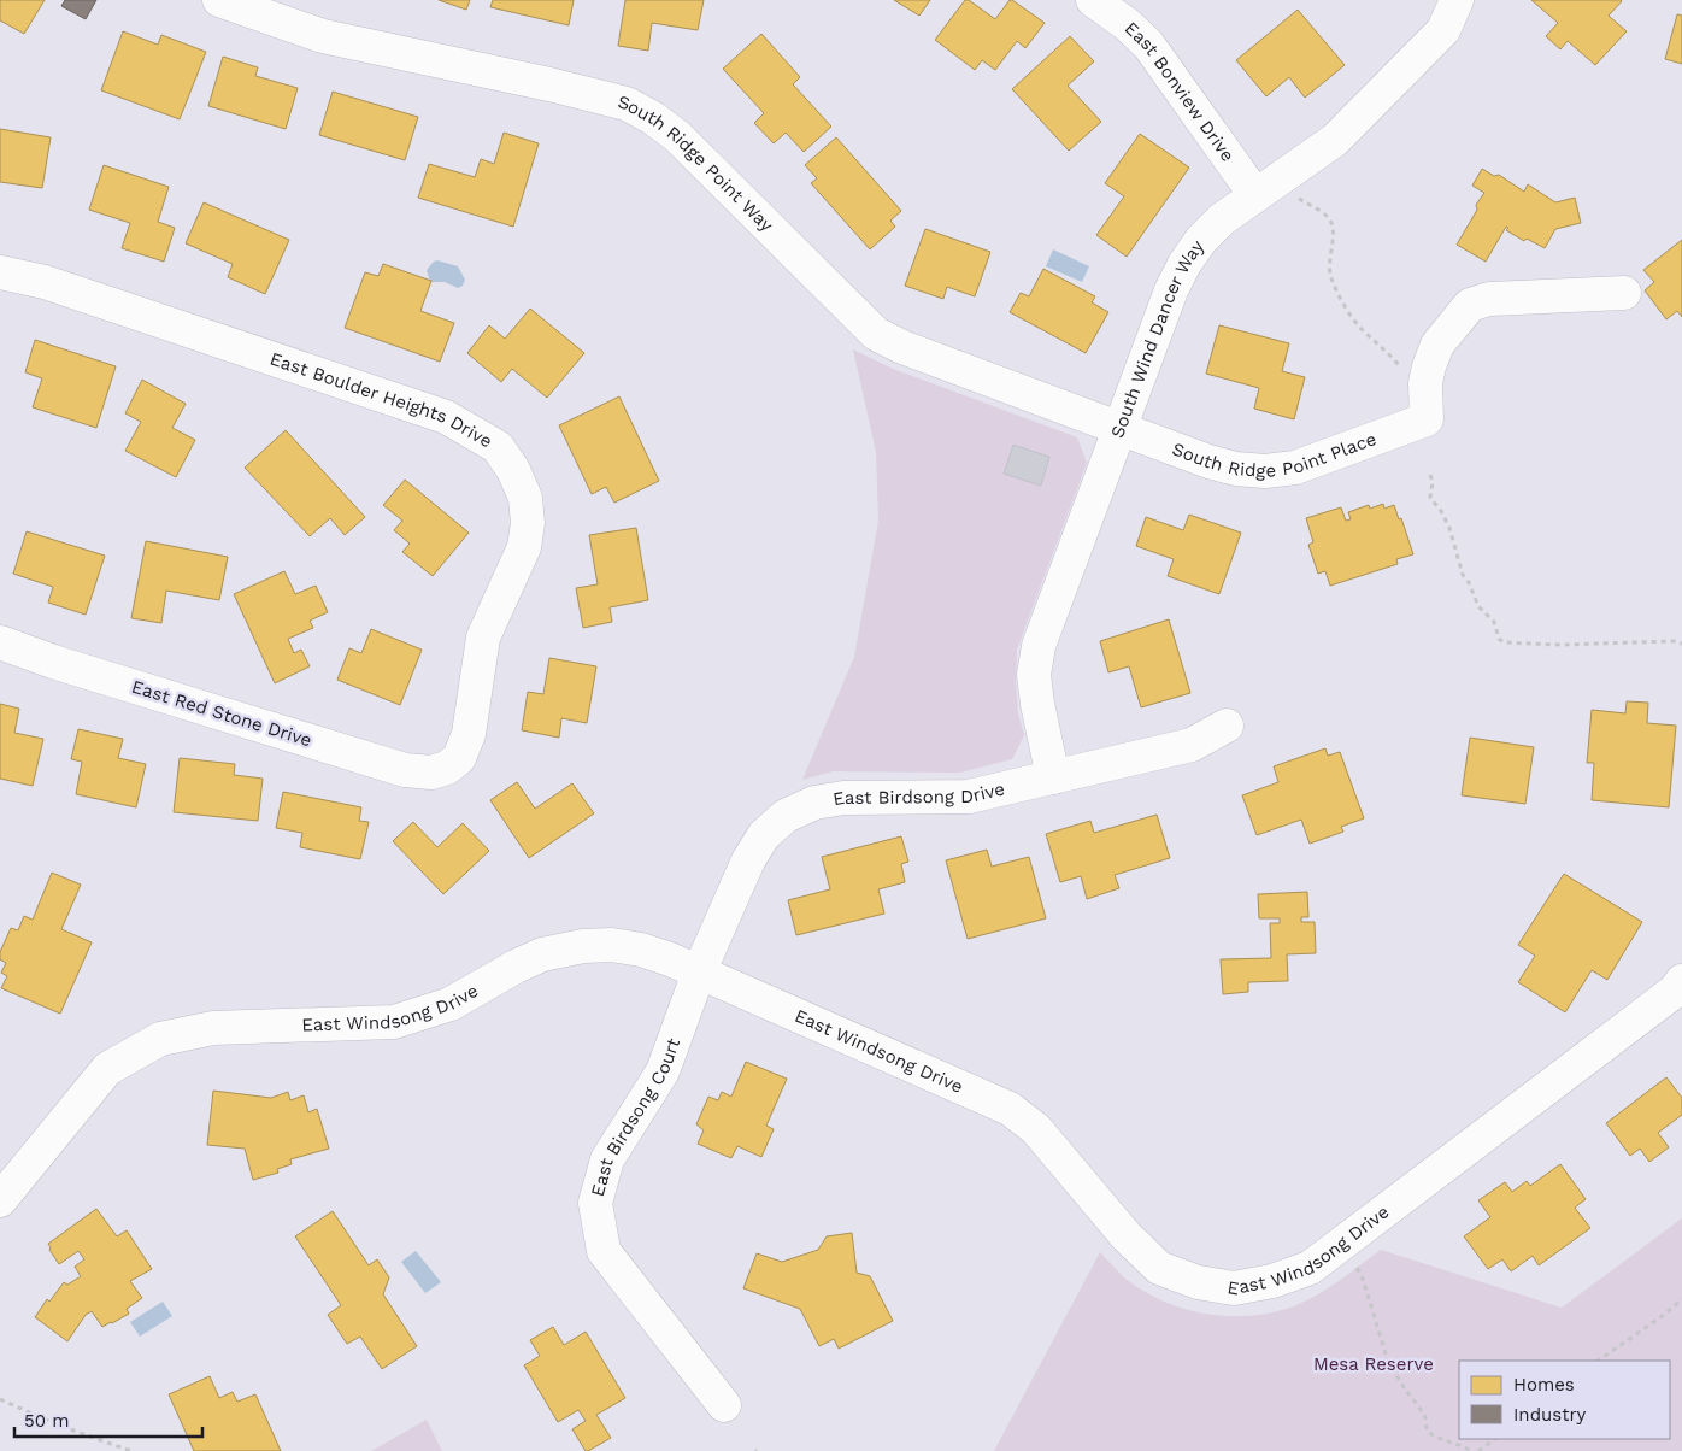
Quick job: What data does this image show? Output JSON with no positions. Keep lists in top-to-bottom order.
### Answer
{
  "streets": {
    "street": [
      "East Bonview Drive",
      "South Ridge Point Way",
      "South Wind Dancer Way",
      "East Boulder Heights Drive",
      "South Ridge Point Place",
      "East Red Stone Drive",
      "East Birdsong Drive",
      "East Windsong Drive",
      "East Birdsong Court"
    ]
  },
  "crossings": [
    ["East Bonview Drive", "South Wind Dancer Way"],
    ["South Ridge Point Way", "South Wind Dancer Way"],
    ["South Ridge Point Way", "South Ridge Point Place"],
    ["South Wind Dancer Way", "South Ridge Point Place"],
    ["South Wind Dancer Way", "East Birdsong Drive"],
    ["East Boulder Heights Drive", "East Red Stone Drive"],
    ["East Birdsong Drive", "East Windsong Drive"],
    ["East Birdsong Drive", "East Birdsong Court"],
    ["East Windsong Drive", "East Birdsong Court"]
  ],
  "parks": ["Mesa Reserve"],
  "legend": ["Homes", "Industry"],
  "scale_bar": "50 m"
}
